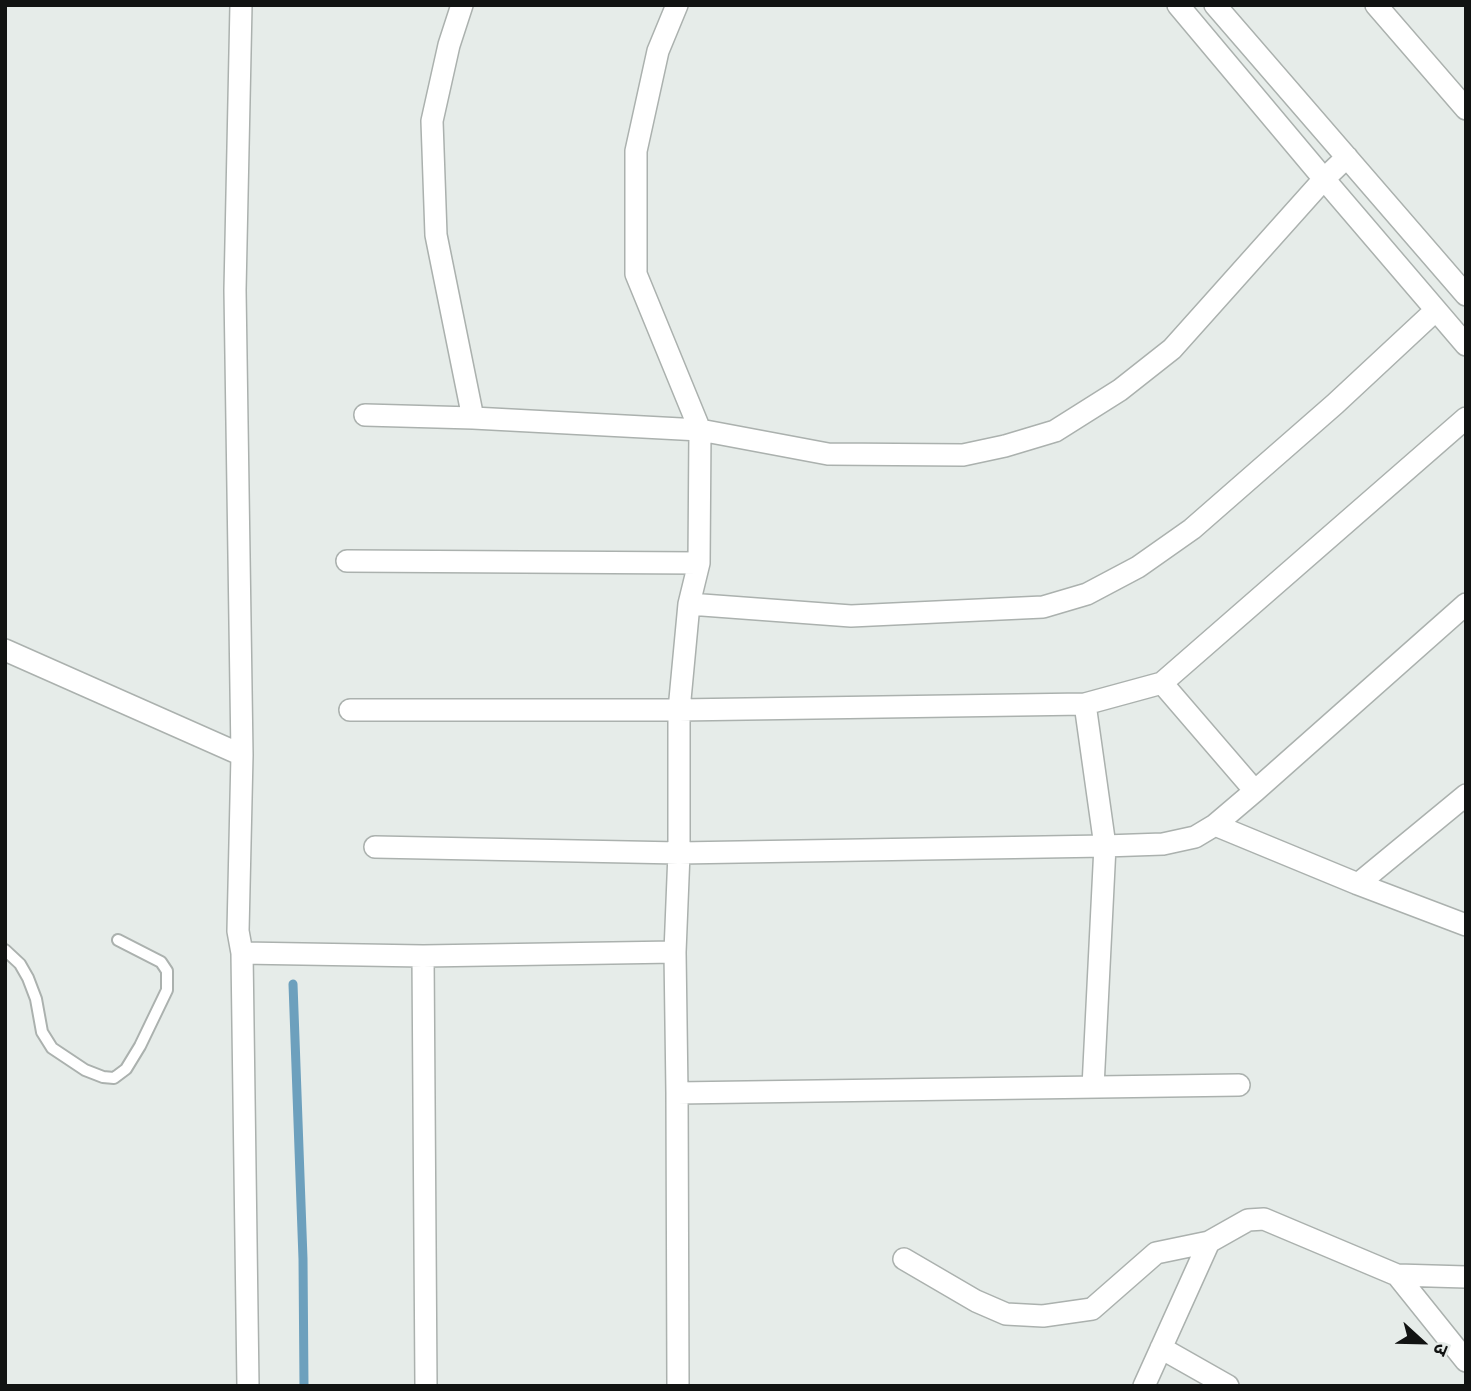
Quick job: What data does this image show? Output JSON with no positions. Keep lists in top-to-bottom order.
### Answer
{
  "north": "right"
}
